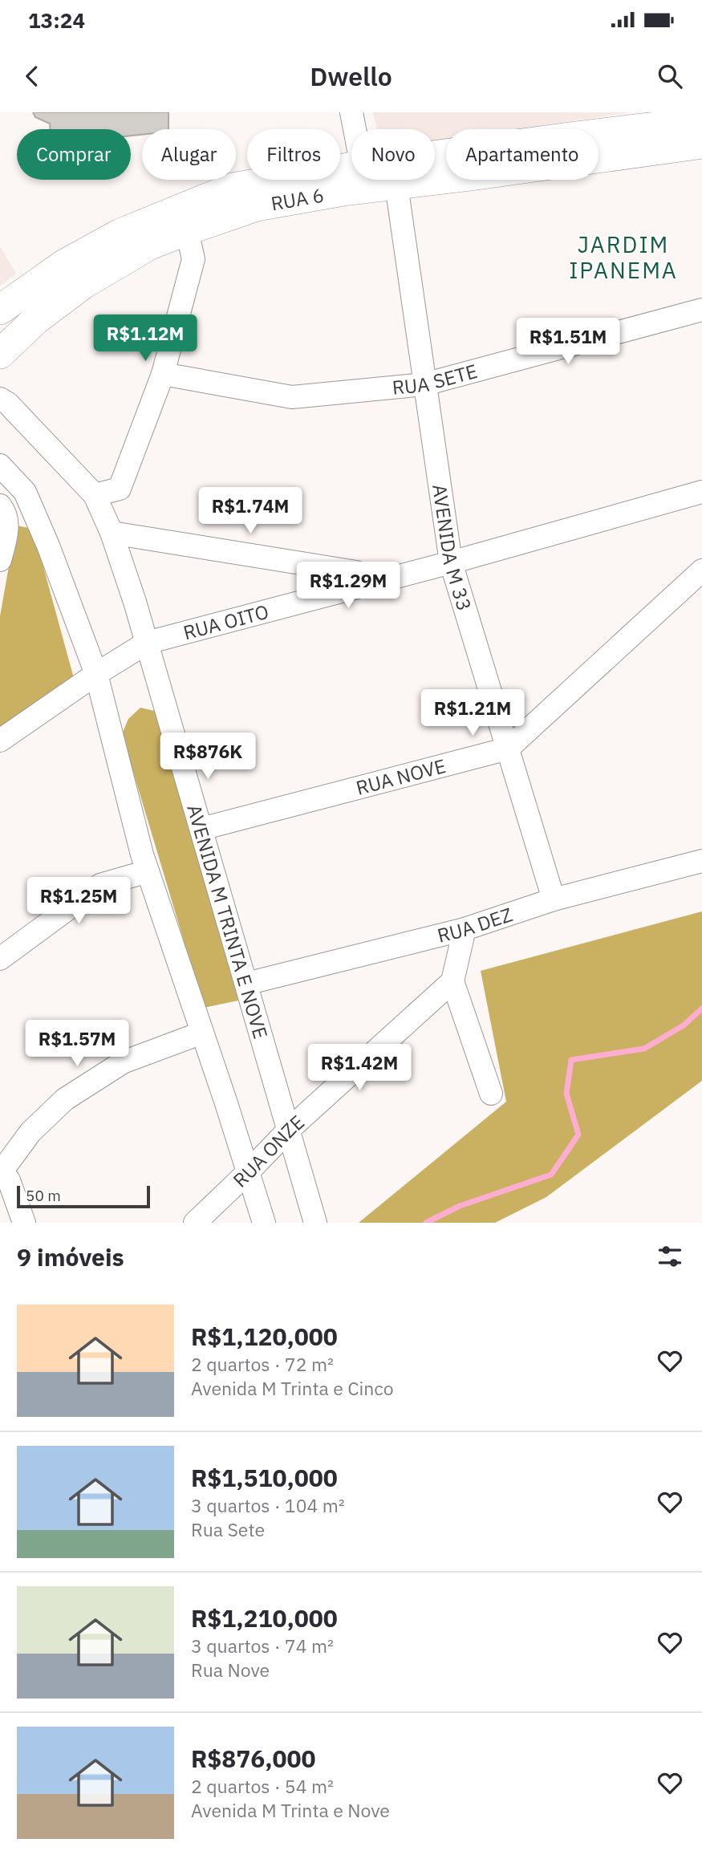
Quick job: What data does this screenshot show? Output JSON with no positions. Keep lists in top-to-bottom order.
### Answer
{
  "streets": {
    "main road": ["RUA 6"],
    "street": [
      "RUA SETE",
      "AVENIDA M 33",
      "RUA OITO",
      "RUA NOVE",
      "AVENIDA M TRINTA E NOVE",
      "RUA DEZ",
      "RUA ONZE"
    ]
  },
  "crossings": [
    ["RUA SETE", "AVENIDA M 33"],
    ["AVENIDA M 33", "RUA OITO"],
    ["AVENIDA M 33", "RUA NOVE"],
    ["AVENIDA M 33", "RUA DEZ"],
    ["RUA OITO", "AVENIDA M TRINTA E NOVE"],
    ["RUA NOVE", "AVENIDA M TRINTA E NOVE"],
    ["AVENIDA M TRINTA E NOVE", "RUA DEZ"],
    ["AVENIDA M TRINTA E NOVE", "RUA ONZE"]
  ],
  "districts": ["JARDIM IPANEMA"],
  "scale_bar": "50 m",
  "page": {
    "status": "13:24",
    "header": "Dwello",
    "chip": [
      "Comprar",
      "Alugar",
      "Filtros",
      "Novo",
      "Apartamento"
    ],
    "price": [
      "R$1.12M",
      "R$1.51M",
      "R$1.74M",
      "R$1.29M",
      "R$1.21M",
      "R$876K",
      "R$1.25M",
      "R$1.57M",
      "R$1.42M"
    ],
    "scale": "50 m",
    "heading": "9 imóveis",
    "list": [
      {
        "name": "R$1,120,000",
        "note": "2 quartos · 72 m² · Avenida M Trinta e Cinco"
      },
      {
        "name": "R$1,510,000",
        "note": "3 quartos · 104 m² · Rua Sete"
      },
      {
        "name": "R$1,210,000",
        "note": "3 quartos · 74 m² · Rua Nove"
      },
      {
        "name": "R$876,000",
        "note": "2 quartos · 54 m² · Avenida M Trinta e Nove"
      }
    ]
  }
}
